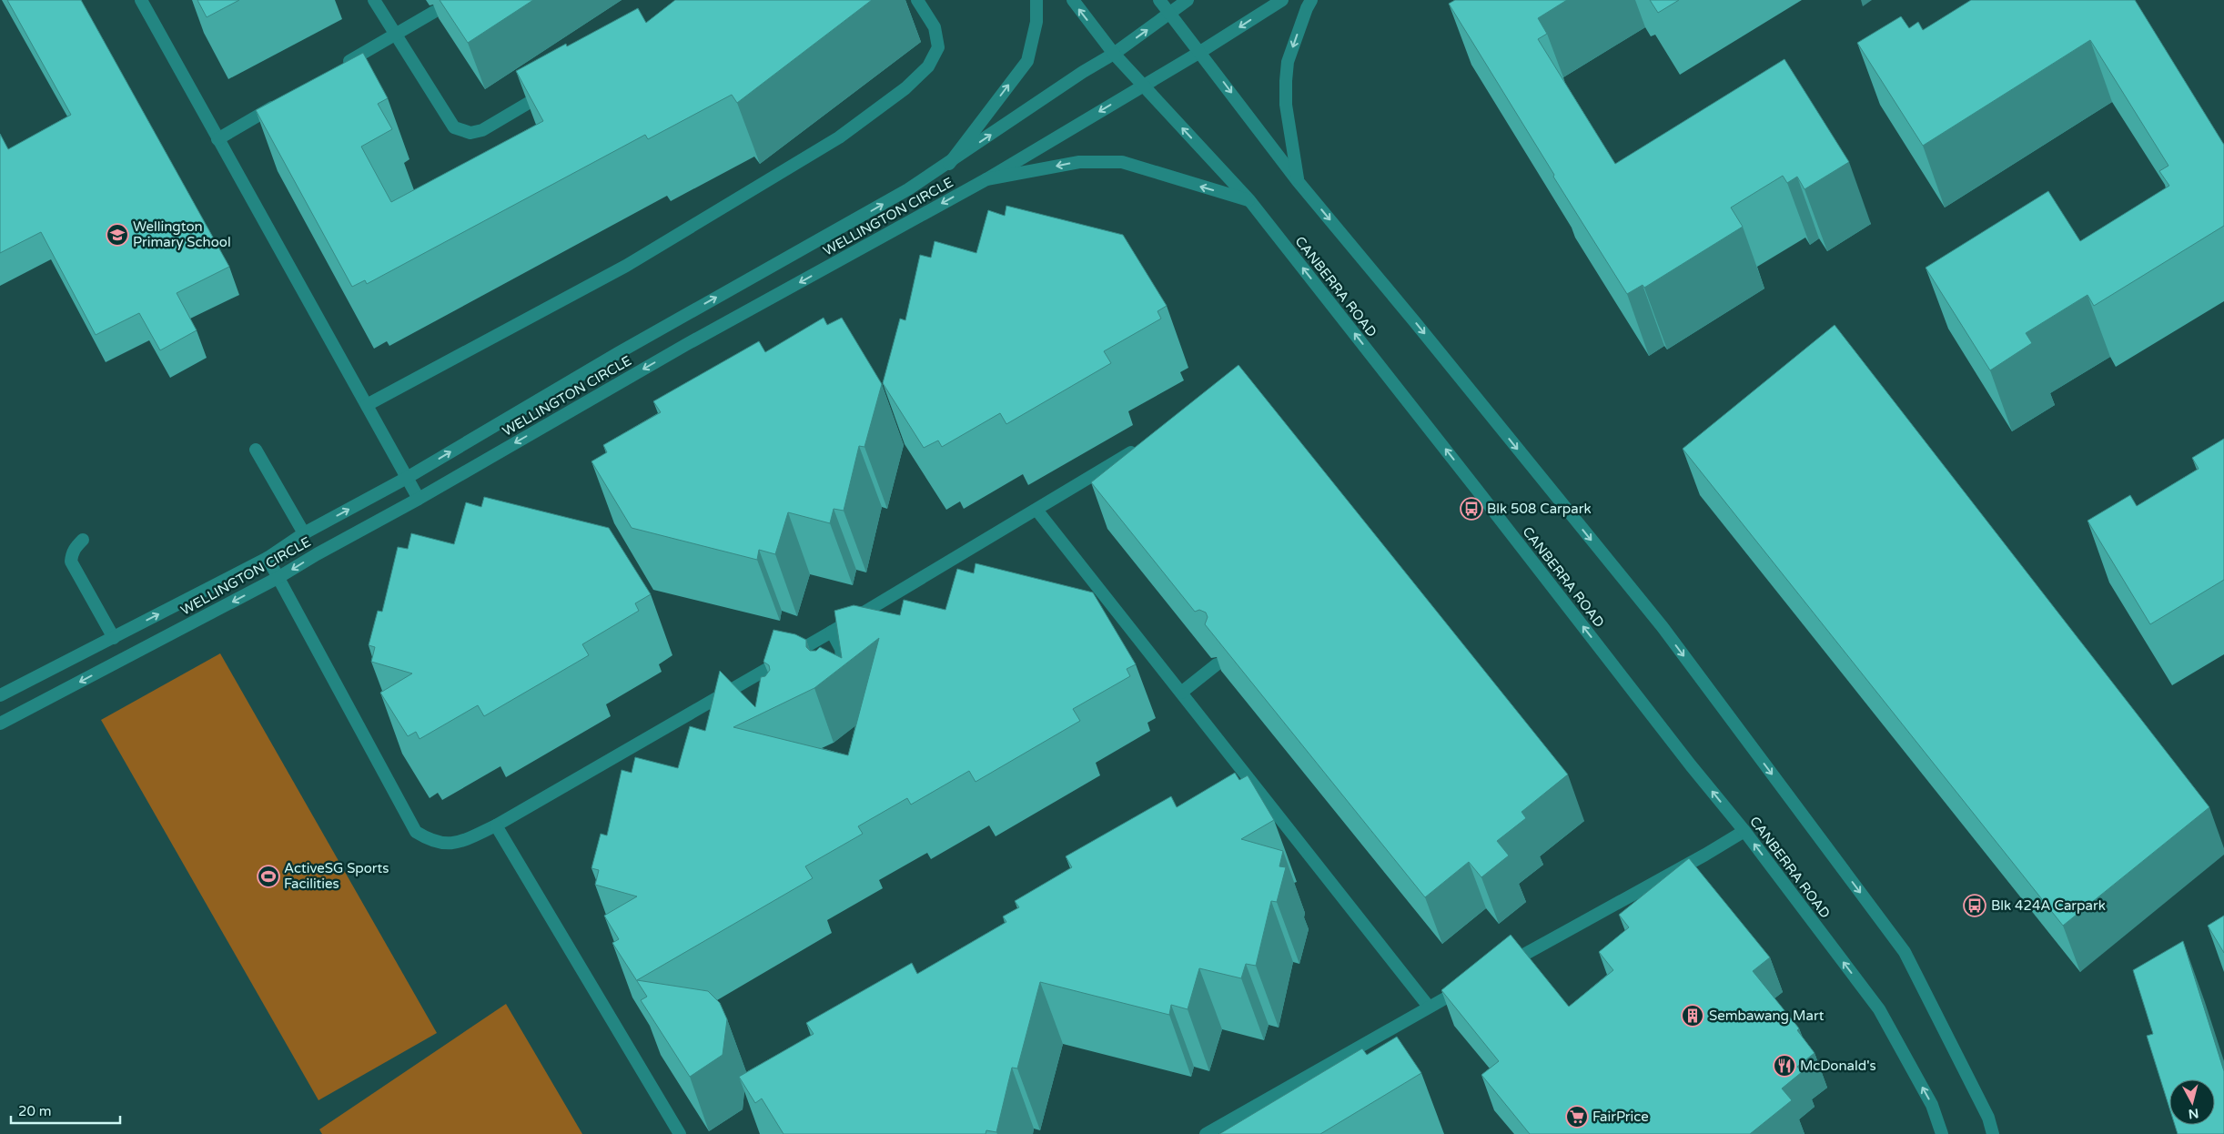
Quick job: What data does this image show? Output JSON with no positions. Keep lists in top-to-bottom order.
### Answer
{
  "streets": {
    "main road": ["WELLINGTON CIRCLE", "CANBERRA ROAD"]
  },
  "crossings": [
    ["WELLINGTON CIRCLE", "CANBERRA ROAD"]
  ],
  "places": {
    "school or university": ["Wellington Primary School"],
    "bus stop": ["Blk 508 Carpark", "Blk 424A Carpark"],
    "sports": ["ActiveSG Sports Facilities"],
    "building": ["Sembawang Mart"],
    "restaurant": ["McDonald's"],
    "supermarket": ["FairPrice"]
  },
  "scale_bar": "20 m",
  "north": "bottom"
}
